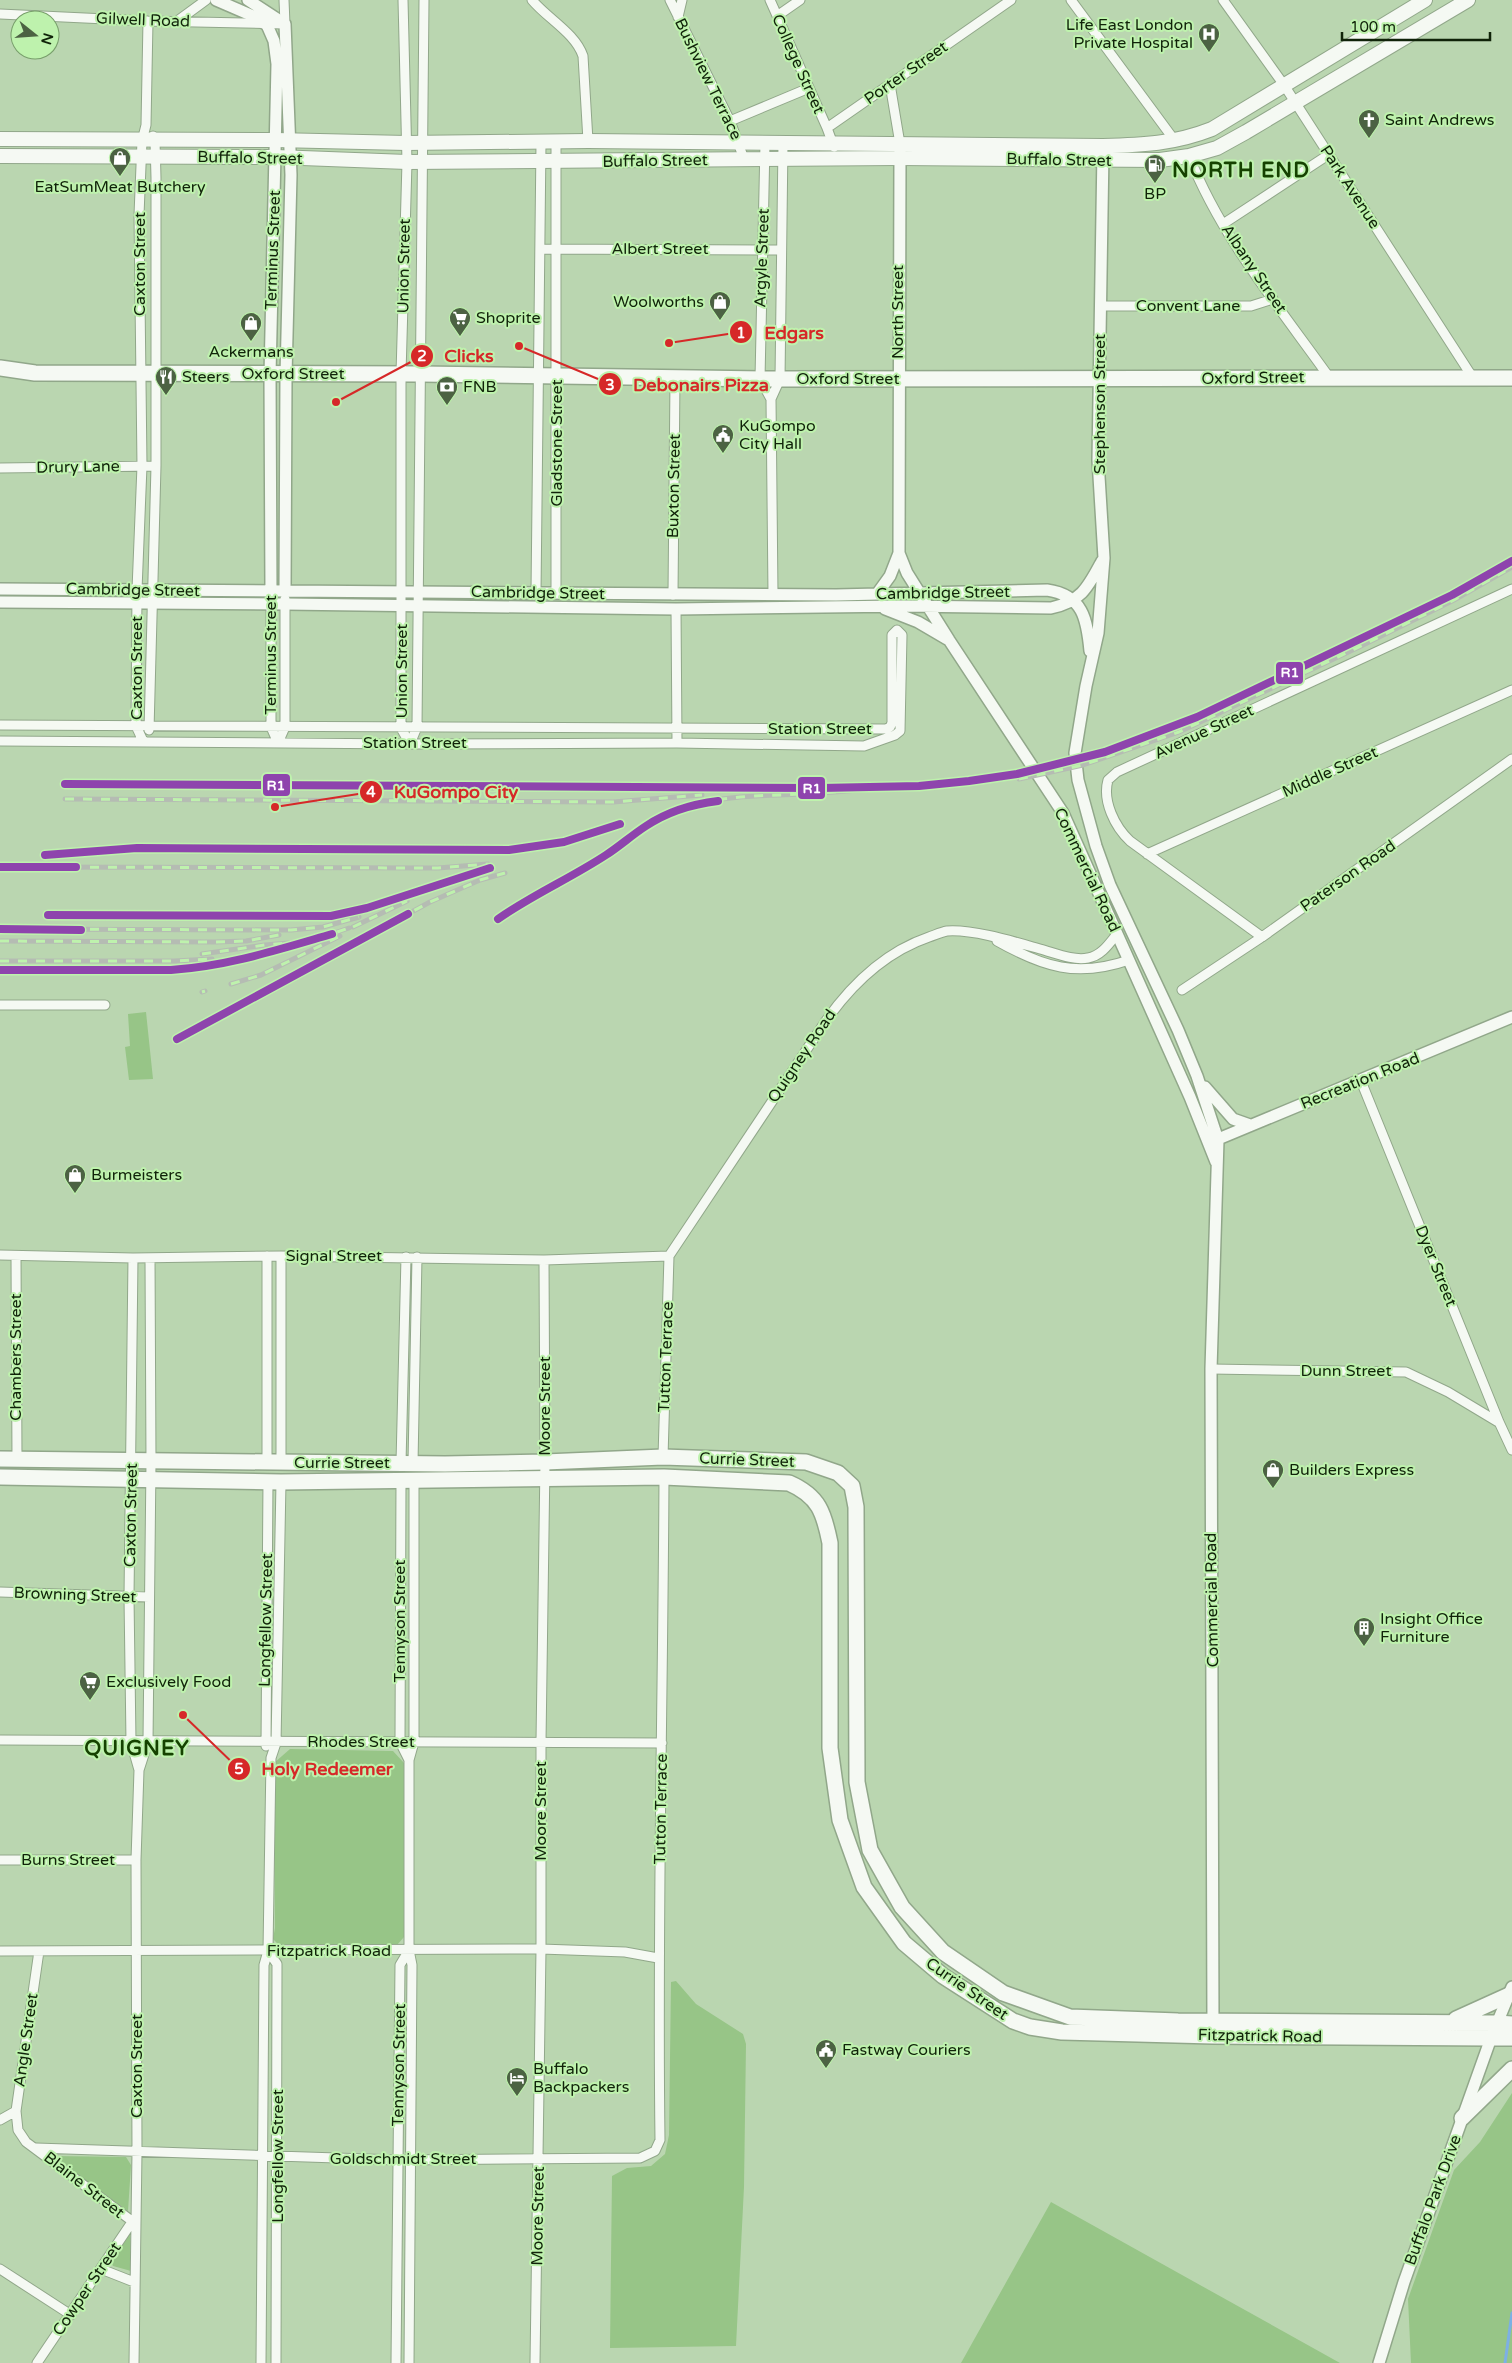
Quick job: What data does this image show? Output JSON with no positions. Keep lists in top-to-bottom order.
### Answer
{
  "streets": {
    "main road": [
      "Buffalo Street",
      "Oxford Street",
      "Currie Street",
      "Fitzpatrick Road"
    ],
    "street": [
      "Gilwell Road",
      "College Street",
      "Porter Street",
      "Bushview Terrace",
      "Park Avenue",
      "Albert Street",
      "Terminus Street",
      "Argyle Street",
      "Caxton Street",
      "Union Street",
      "Albany Street",
      "Convent Lane",
      "North Street",
      "Stephenson Street",
      "Gladstone Street",
      "Drury Lane",
      "Buxton Street",
      "Cambridge Street",
      "Station Street",
      "Avenue Street",
      "Middle Street",
      "Commercial Road",
      "Paterson Road",
      "Quigney Road",
      "Recreation Road",
      "Signal Street",
      "Dyer Street",
      "Chambers Street",
      "Tutton Terrace",
      "Dunn Street",
      "Moore Street",
      "Browning Street",
      "Longfellow Street",
      "Tennyson Street",
      "Rhodes Street",
      "Burns Street",
      "Angle Street",
      "Goldschmidt Street",
      "Blaine Street",
      "Buffalo Park Drive",
      "Cowper Street"
    ]
  },
  "crossings": [
    ["Gilwell Road", "Terminus Street"],
    ["Gilwell Road", "Caxton Street"],
    ["College Street", "Porter Street"],
    ["Bushview Terrace", "Buffalo Street"],
    ["Buffalo Street", "Park Avenue"],
    ["Buffalo Street", "Terminus Street"],
    ["Buffalo Street", "Argyle Street"],
    ["Buffalo Street", "Caxton Street"],
    ["Buffalo Street", "Union Street"],
    ["Buffalo Street", "Albany Street"],
    ["Buffalo Street", "North Street"],
    ["Buffalo Street", "Stephenson Street"],
    ["Buffalo Street", "Gladstone Street"],
    ["Park Avenue", "Oxford Street"],
    ["Albert Street", "Argyle Street"],
    ["Albert Street", "Gladstone Street"],
    ["Terminus Street", "Oxford Street"],
    ["Terminus Street", "Cambridge Street"],
    ["Terminus Street", "Station Street"],
    ["Argyle Street", "Oxford Street"],
    ["Argyle Street", "Cambridge Street"],
    ["Caxton Street", "Oxford Street"],
    ["Caxton Street", "Drury Lane"],
    ["Caxton Street", "Cambridge Street"],
    ["Caxton Street", "Station Street"],
    ["Caxton Street", "Signal Street"],
    ["Caxton Street", "Currie Street"],
    ["Caxton Street", "Browning Street"],
    ["Caxton Street", "Rhodes Street"],
    ["Caxton Street", "Burns Street"],
    ["Caxton Street", "Fitzpatrick Road"],
    ["Caxton Street", "Goldschmidt Street"],
    ["Caxton Street", "Blaine Street"],
    ["Caxton Street", "Cowper Street"],
    ["Union Street", "Oxford Street"],
    ["Union Street", "Cambridge Street"],
    ["Union Street", "Station Street"],
    ["Albany Street", "Convent Lane"],
    ["Albany Street", "Oxford Street"],
    ["Convent Lane", "Stephenson Street"],
    ["North Street", "Oxford Street"],
    ["North Street", "Cambridge Street"],
    ["North Street", "Commercial Road"],
    ["Oxford Street", "Stephenson Street"],
    ["Oxford Street", "Gladstone Street"],
    ["Oxford Street", "Buxton Street"],
    ["Stephenson Street", "Commercial Road"],
    ["Gladstone Street", "Cambridge Street"],
    ["Buxton Street", "Cambridge Street"],
    ["Cambridge Street", "Commercial Road"],
    ["Avenue Street", "Middle Street"],
    ["Avenue Street", "Paterson Road"],
    ["Commercial Road", "Quigney Road"],
    ["Commercial Road", "Recreation Road"],
    ["Commercial Road", "Dunn Street"],
    ["Commercial Road", "Fitzpatrick Road"],
    ["Quigney Road", "Signal Street"],
    ["Quigney Road", "Tutton Terrace"],
    ["Recreation Road", "Dyer Street"],
    ["Signal Street", "Chambers Street"],
    ["Signal Street", "Tutton Terrace"],
    ["Signal Street", "Moore Street"],
    ["Dyer Street", "Dunn Street"],
    ["Chambers Street", "Currie Street"],
    ["Tutton Terrace", "Currie Street"],
    ["Tutton Terrace", "Rhodes Street"],
    ["Tutton Terrace", "Fitzpatrick Road"],
    ["Tutton Terrace", "Goldschmidt Street"],
    ["Moore Street", "Currie Street"],
    ["Moore Street", "Rhodes Street"],
    ["Moore Street", "Fitzpatrick Road"],
    ["Moore Street", "Goldschmidt Street"],
    ["Currie Street", "Longfellow Street"],
    ["Currie Street", "Tennyson Street"],
    ["Currie Street", "Fitzpatrick Road"],
    ["Longfellow Street", "Rhodes Street"],
    ["Longfellow Street", "Fitzpatrick Road"],
    ["Longfellow Street", "Goldschmidt Street"],
    ["Tennyson Street", "Rhodes Street"],
    ["Tennyson Street", "Fitzpatrick Road"],
    ["Tennyson Street", "Goldschmidt Street"],
    ["Fitzpatrick Road", "Angle Street"],
    ["Fitzpatrick Road", "Buffalo Park Drive"],
    ["Angle Street", "Blaine Street"],
    ["Goldschmidt Street", "Blaine Street"],
    ["Blaine Street", "Cowper Street"]
  ],
  "districts": ["NORTH END", "QUIGNEY"],
  "places": {
    "hospital": ["Life East London Private Hospital"],
    "church": ["Saint Andrews"],
    "shop": [
      "EatSumMeat Butchery",
      "Woolworths",
      "Ackermans",
      "Burmeisters",
      "Builders Express"
    ],
    "fuel station": ["BP"],
    "supermarket": ["Shoprite", "Exclusively Food"],
    "other": [
      "Edgars",
      "Debonairs Pizza",
      "Clicks",
      "KuGompo City",
      "Holy Redeemer"
    ],
    "restaurant": ["Steers"],
    "bank": ["FNB"],
    "public building": ["KuGompo City Hall", "Fastway Couriers"],
    "building": ["Insight Office Furniture"],
    "hotel": ["Buffalo Backpackers"]
  },
  "lines": ["transit line R1"],
  "scale_bar": "100 m",
  "north": "right"
}
